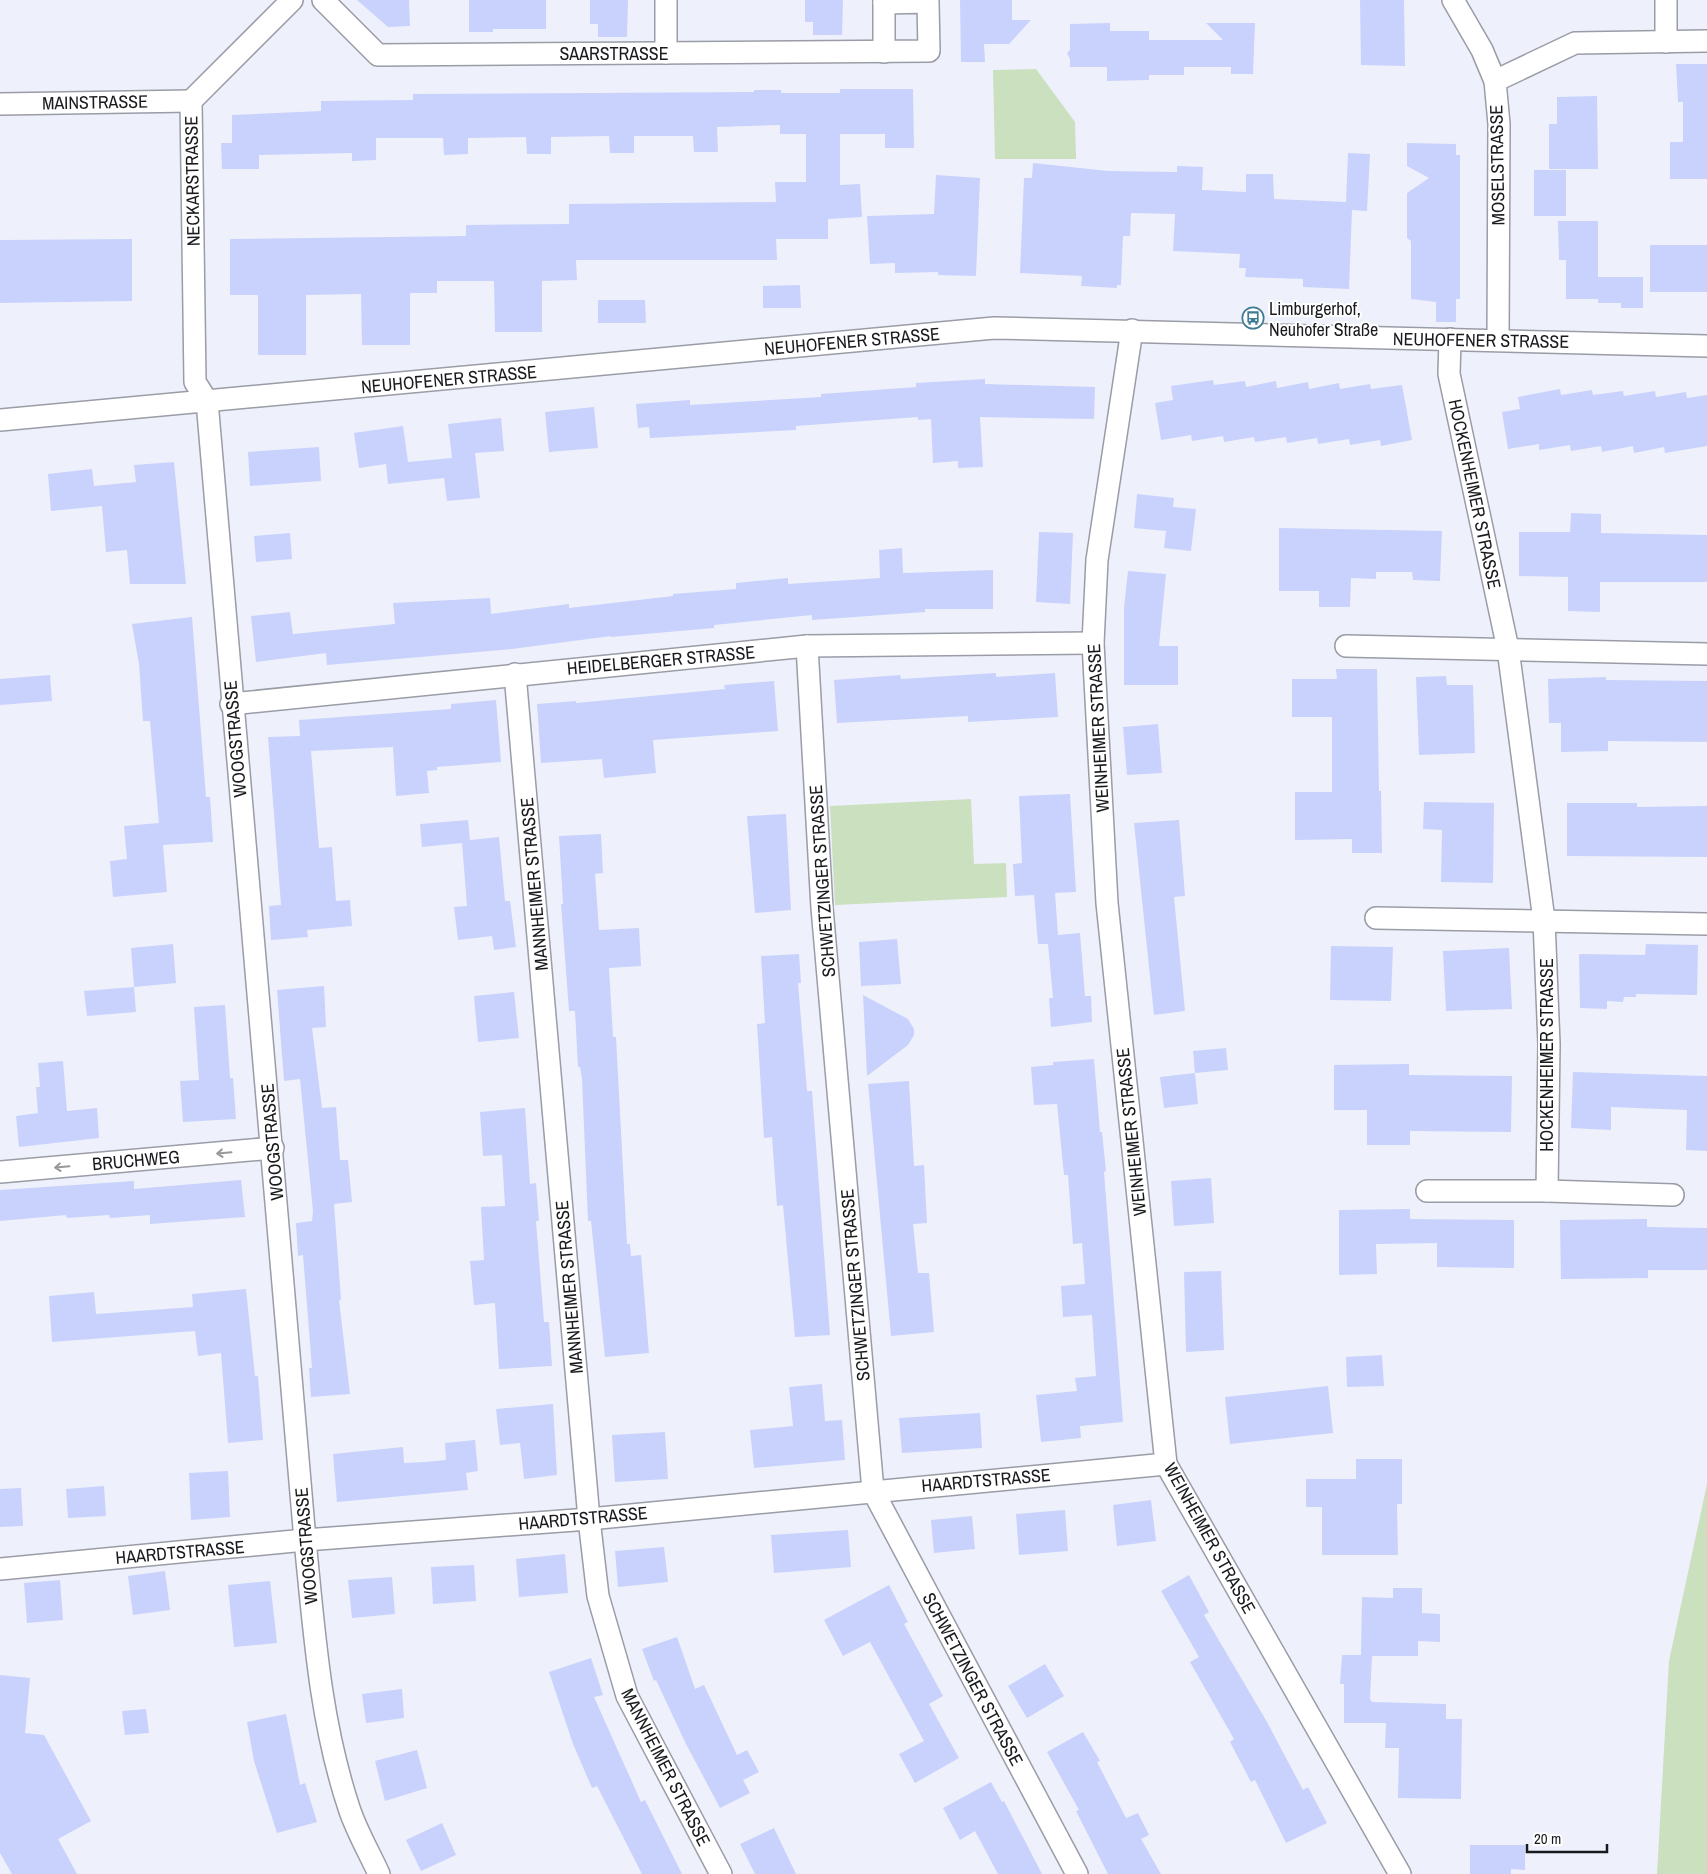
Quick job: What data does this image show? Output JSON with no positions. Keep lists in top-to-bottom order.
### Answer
{
  "streets": {
    "street": [
      "SAARSTRASSE",
      "MAINSTRASSE",
      "MOSELSTRASSE",
      "NECKARSTRASSE",
      "NEUHOFENER STRASSE",
      "HOCKENHEIMER STRASSE",
      "HEIDELBERGER STRASSE",
      "WEINHEIMER STRASSE",
      "WOOGSTRASSE",
      "SCHWETZINGER STRASSE",
      "MANNHEIMER STRASSE",
      "BRUCHWEG",
      "HAARDTSTRASSE"
    ]
  },
  "crossings": [
    ["MAINSTRASSE", "NECKARSTRASSE"],
    ["MOSELSTRASSE", "NEUHOFENER STRASSE"],
    ["NECKARSTRASSE", "NEUHOFENER STRASSE"],
    ["NECKARSTRASSE", "WOOGSTRASSE"],
    ["NEUHOFENER STRASSE", "HOCKENHEIMER STRASSE"],
    ["NEUHOFENER STRASSE", "WEINHEIMER STRASSE"],
    ["NEUHOFENER STRASSE", "WOOGSTRASSE"],
    ["HEIDELBERGER STRASSE", "WEINHEIMER STRASSE"],
    ["HEIDELBERGER STRASSE", "WOOGSTRASSE"],
    ["HEIDELBERGER STRASSE", "SCHWETZINGER STRASSE"],
    ["HEIDELBERGER STRASSE", "MANNHEIMER STRASSE"],
    ["WEINHEIMER STRASSE", "HAARDTSTRASSE"],
    ["WOOGSTRASSE", "BRUCHWEG"],
    ["WOOGSTRASSE", "HAARDTSTRASSE"],
    ["SCHWETZINGER STRASSE", "HAARDTSTRASSE"],
    ["MANNHEIMER STRASSE", "HAARDTSTRASSE"]
  ],
  "one_way": ["BRUCHWEG"],
  "places": {
    "bus stop": ["Limburgerhof, Neuhofer Straße"]
  },
  "scale_bar": "20 m"
}
